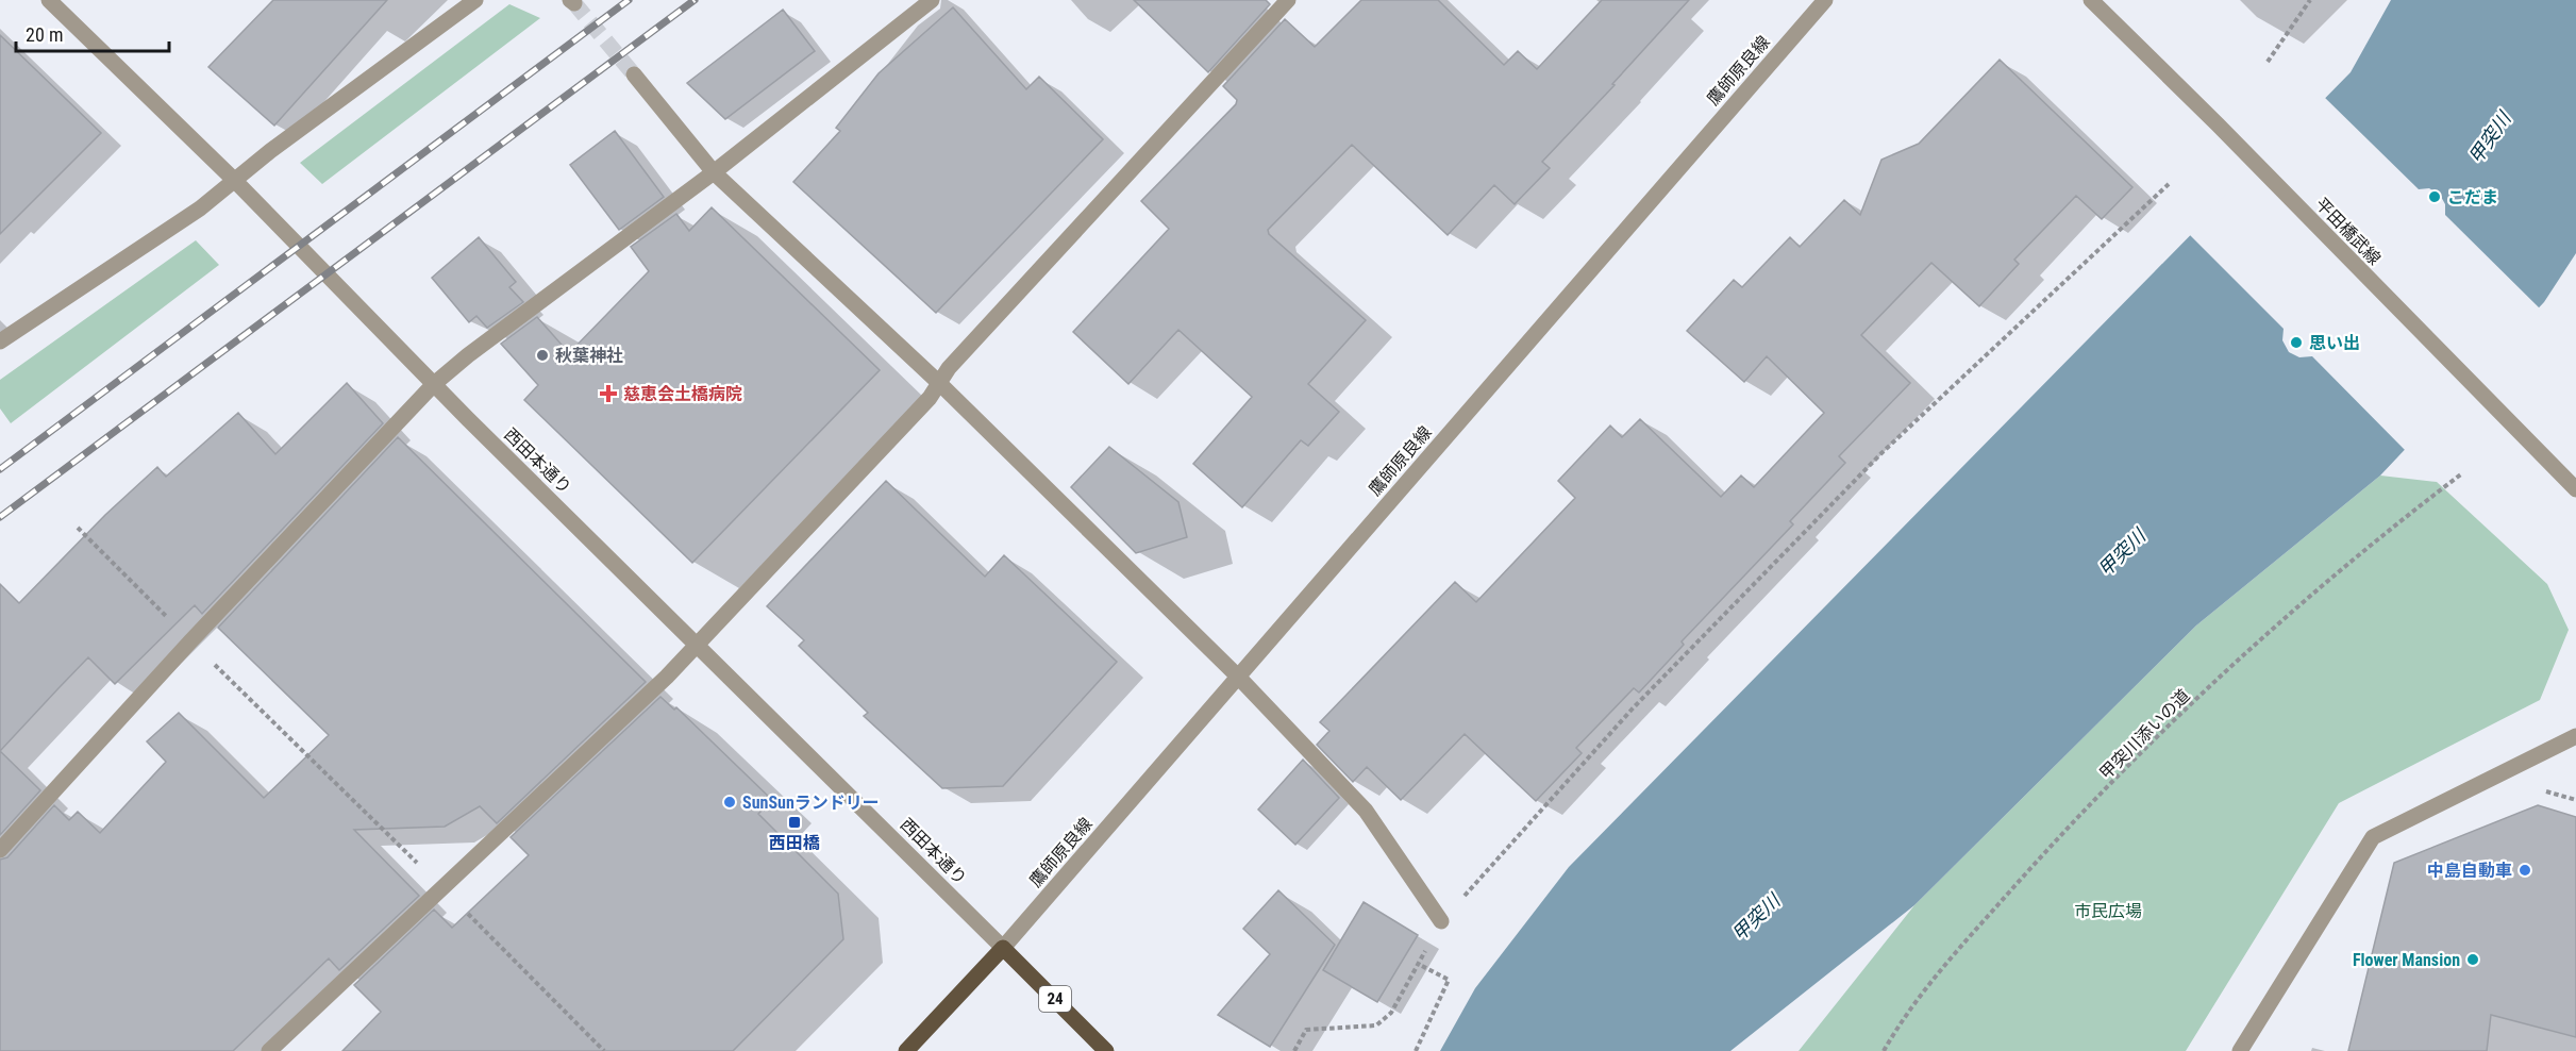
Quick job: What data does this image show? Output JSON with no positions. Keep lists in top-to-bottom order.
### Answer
{
  "streets": {
    "main road": ["24"],
    "street": ["鷹師原良線", "平田橋武線", "西田本通り"],
    "path": ["甲突川添いの道"]
  },
  "crossings": [
    ["鷹師原良線", "西田本通り"],
    ["鷹師原良線", "24"],
    ["西田本通り", "24"]
  ],
  "water": ["甲突川"],
  "parks": ["市民広場"],
  "places": {
    "other": [
      "こだま",
      "思い出",
      "秋葉神社",
      "SunSunランドリー",
      "中島自動車",
      "Flower Mansion"
    ],
    "health": ["慈恵会土橋病院"],
    "transit": ["西田橋"]
  },
  "scale_bar": "20 m"
}
